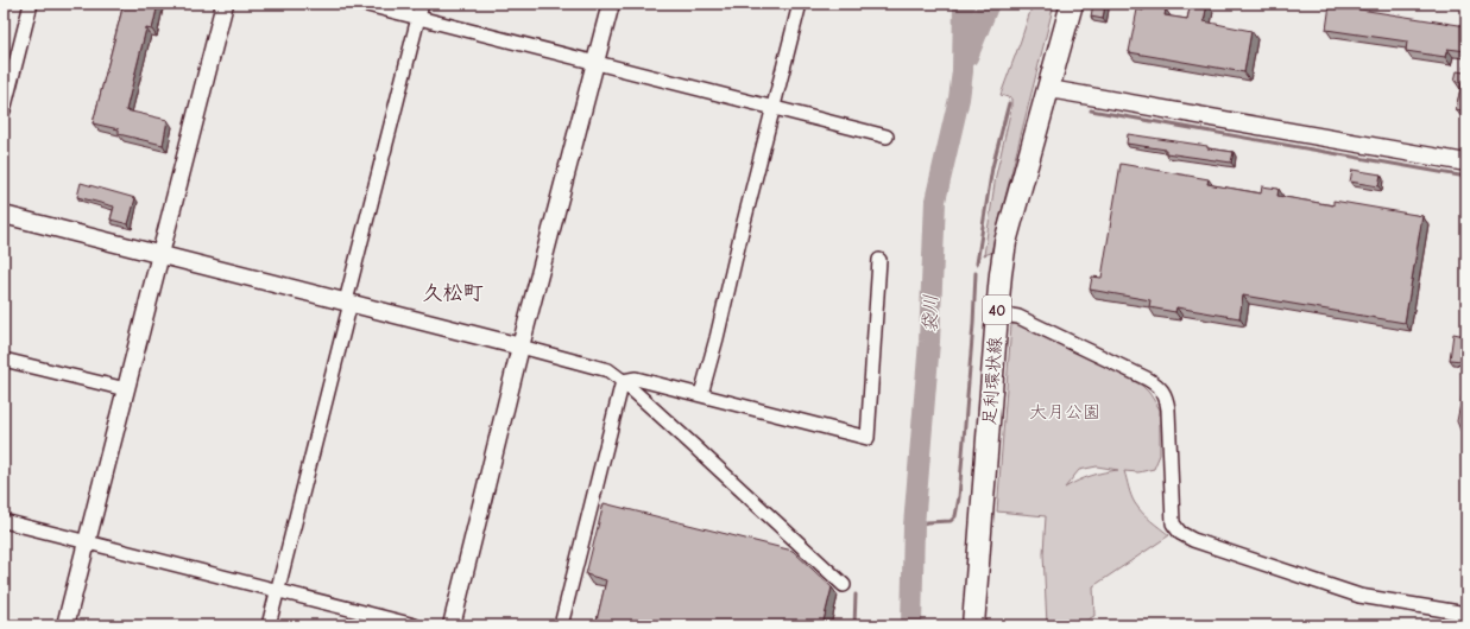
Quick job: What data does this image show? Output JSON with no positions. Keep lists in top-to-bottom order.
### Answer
{
  "streets": {
    "main road": ["40", "足利環状線"]
  },
  "districts": ["久松町"],
  "water": ["袋川"],
  "parks": ["大月公園"]
}
